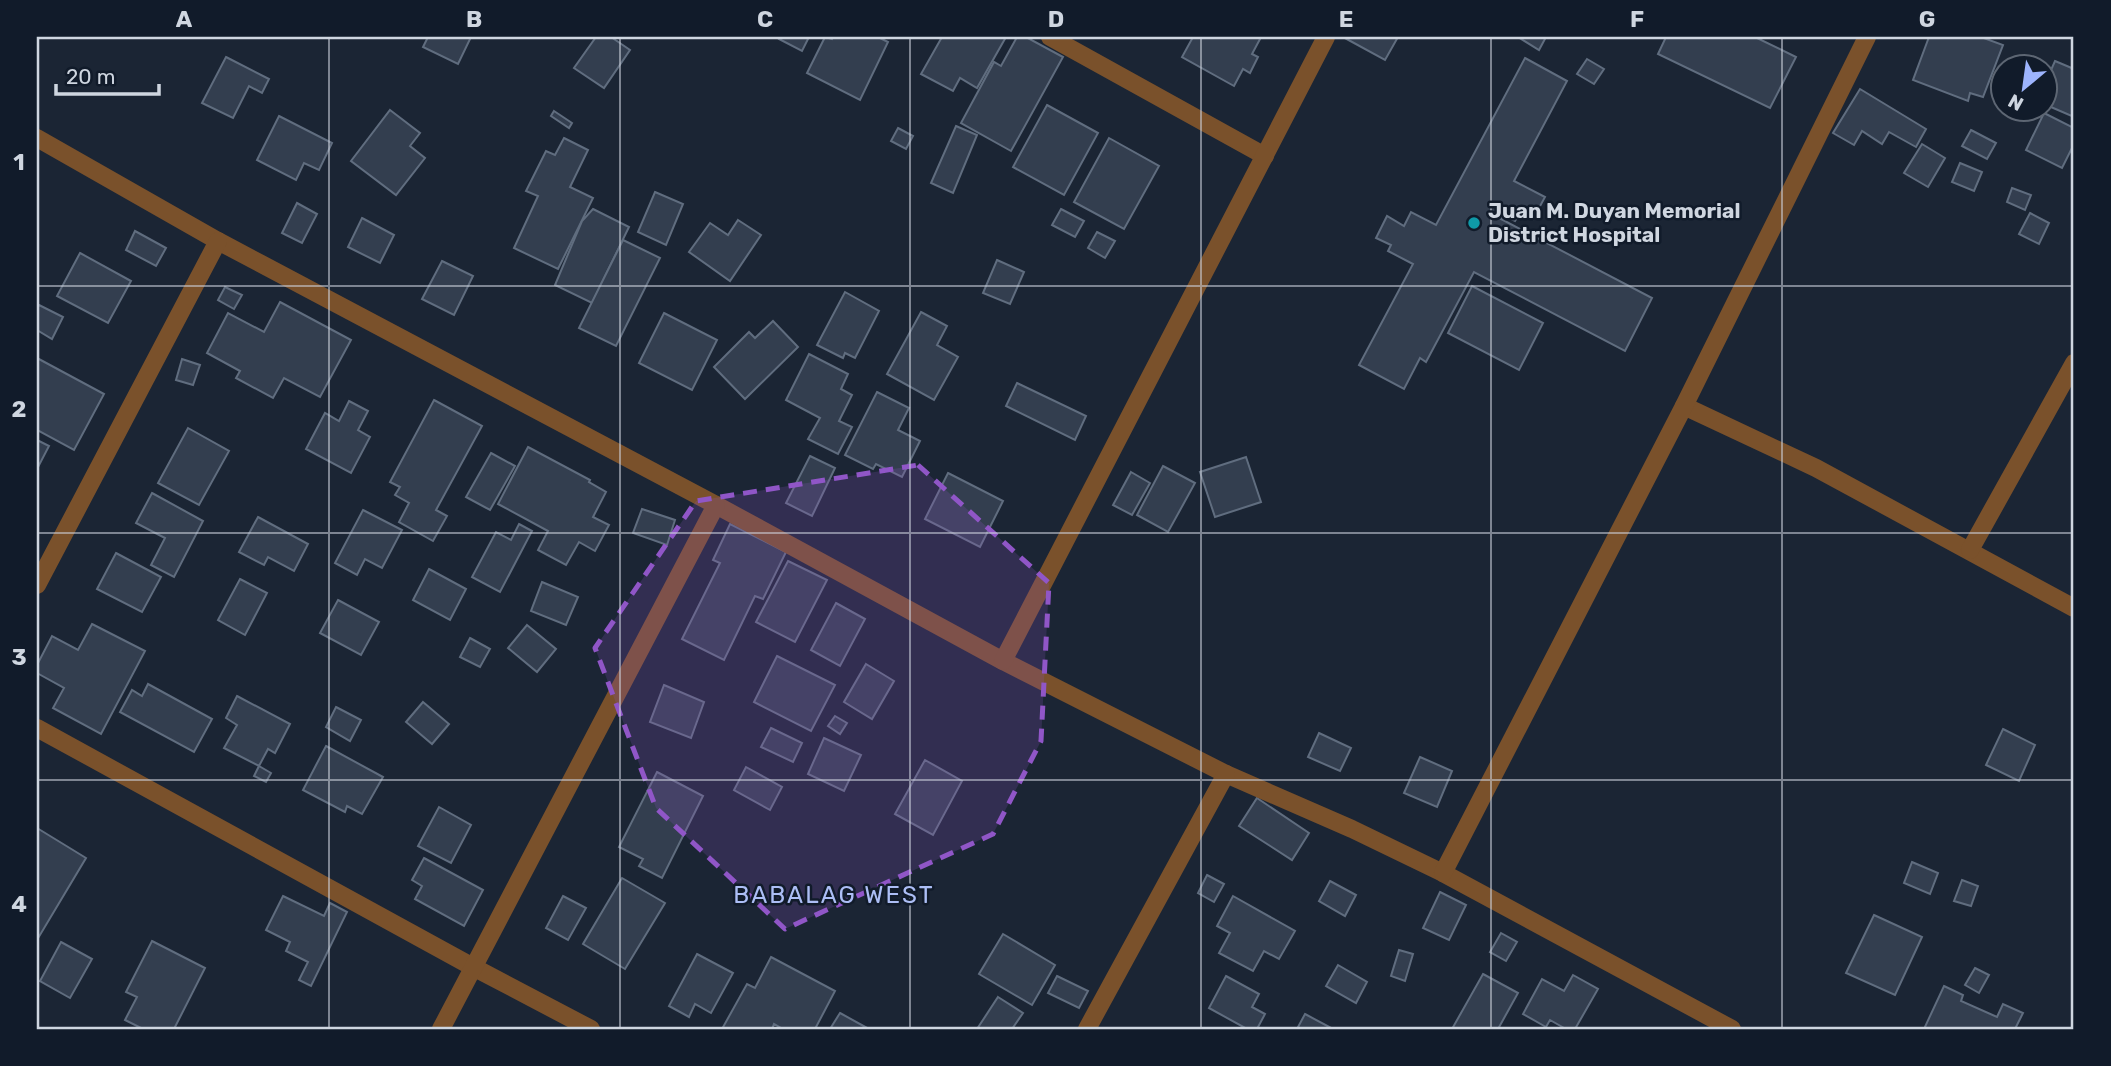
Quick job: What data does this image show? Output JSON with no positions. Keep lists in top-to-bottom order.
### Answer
{
  "districts": ["BABALAG WEST"],
  "places": ["Juan M. Duyan Memorial District Hospital"],
  "scale_bar": "20 m",
  "north": "bottom left",
  "grid": {
    "columns": [
      "A",
      "B",
      "C",
      "D",
      "E",
      "F",
      "G"
    ],
    "rows": [
      "1",
      "2",
      "3",
      "4"
    ]
  }
}
